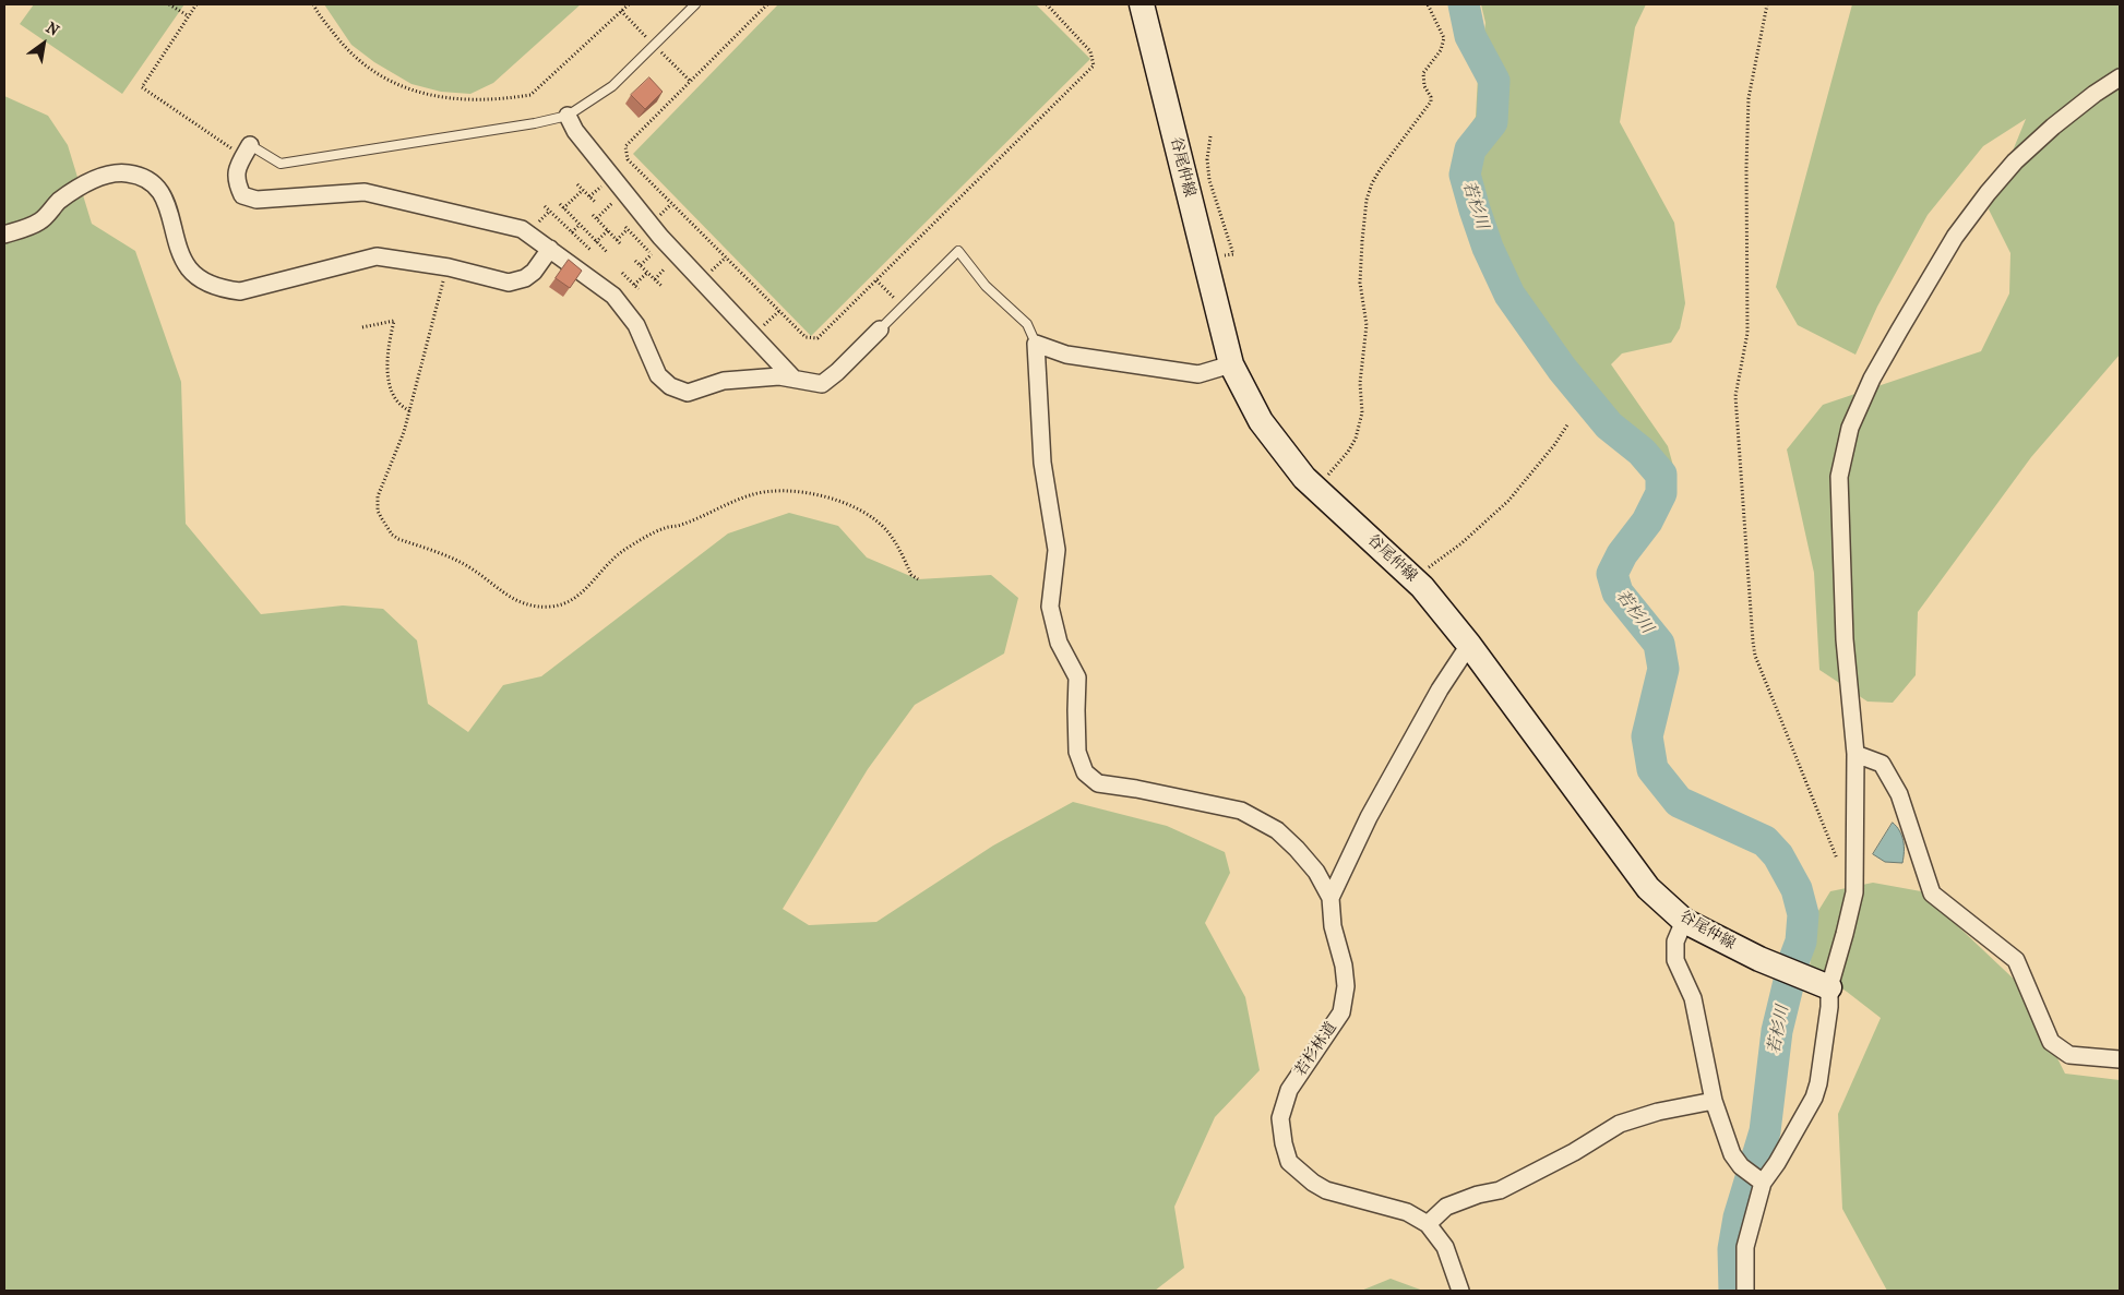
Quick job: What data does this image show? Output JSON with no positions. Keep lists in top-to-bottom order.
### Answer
{
  "streets": {
    "main road": ["谷尾仲線"],
    "street": ["若杉林道"]
  },
  "crossings": [
    ["谷尾仲線", "若杉林道"]
  ],
  "water": ["若杉川"],
  "north": "top right"
}
